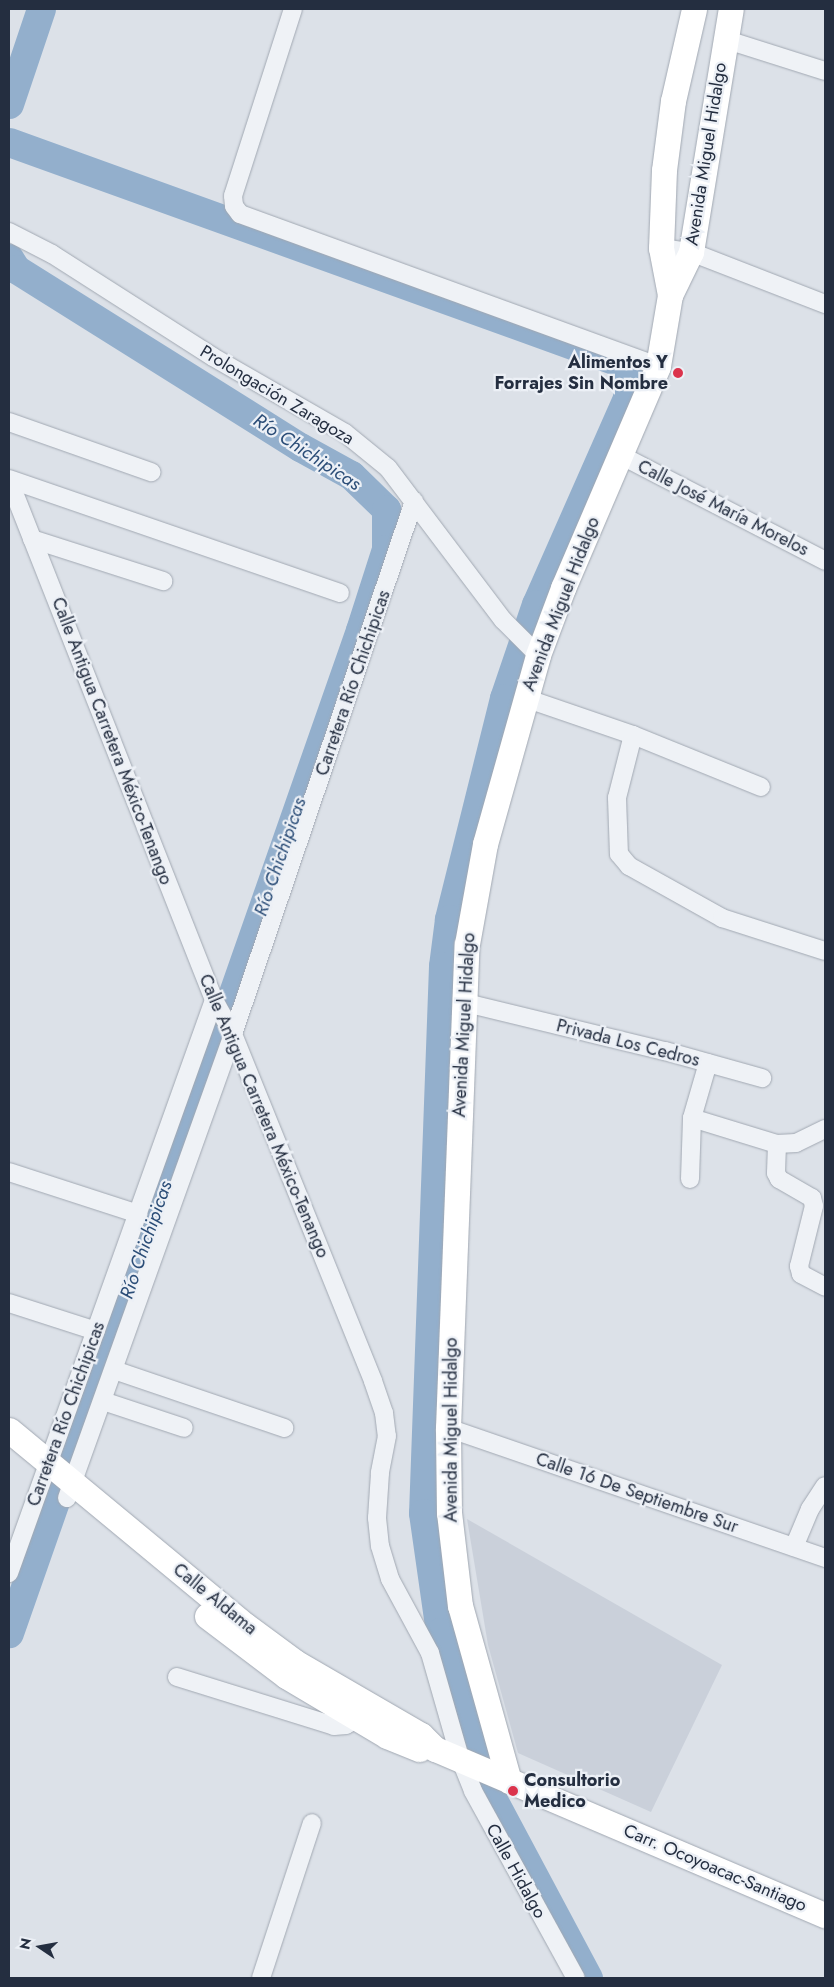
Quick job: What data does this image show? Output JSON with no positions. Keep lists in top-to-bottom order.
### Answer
{
  "streets": {
    "street": [
      "Avenida Miguel Hidalgo",
      "Prolongación Zaragoza",
      "Calle José María Morelos",
      "Carretera Río Chichipicas",
      "Calle Antigua Carretera México-Tenango",
      "Privada Los Cedros",
      "Calle 16 De Septiembre Sur",
      "Calle Aldama",
      "Carr. Ocoyoacac-Santiago",
      "Calle Hidalgo"
    ]
  },
  "crossings": [
    ["Avenida Miguel Hidalgo", "Prolongación Zaragoza"],
    ["Avenida Miguel Hidalgo", "Calle José María Morelos"],
    ["Avenida Miguel Hidalgo", "Calle Antigua Carretera México-Tenango"],
    ["Avenida Miguel Hidalgo", "Privada Los Cedros"],
    ["Avenida Miguel Hidalgo", "Calle 16 De Septiembre Sur"],
    ["Avenida Miguel Hidalgo", "Calle Aldama"],
    ["Avenida Miguel Hidalgo", "Carr. Ocoyoacac-Santiago"],
    ["Avenida Miguel Hidalgo", "Calle Hidalgo"],
    ["Prolongación Zaragoza", "Carretera Río Chichipicas"],
    ["Carretera Río Chichipicas", "Calle Antigua Carretera México-Tenango"],
    ["Carretera Río Chichipicas", "Calle Aldama"],
    ["Calle Antigua Carretera México-Tenango", "Calle Aldama"],
    ["Calle Antigua Carretera México-Tenango", "Carr. Ocoyoacac-Santiago"],
    ["Calle Antigua Carretera México-Tenango", "Calle Hidalgo"],
    ["Calle Aldama", "Carr. Ocoyoacac-Santiago"],
    ["Calle Aldama", "Calle Hidalgo"],
    ["Carr. Ocoyoacac-Santiago", "Calle Hidalgo"]
  ],
  "water": ["Río Chichipicas"],
  "places": ["Alimentos Y Forrajes Sin Nombre", "Consultorio Medico"],
  "north": "left"
}
